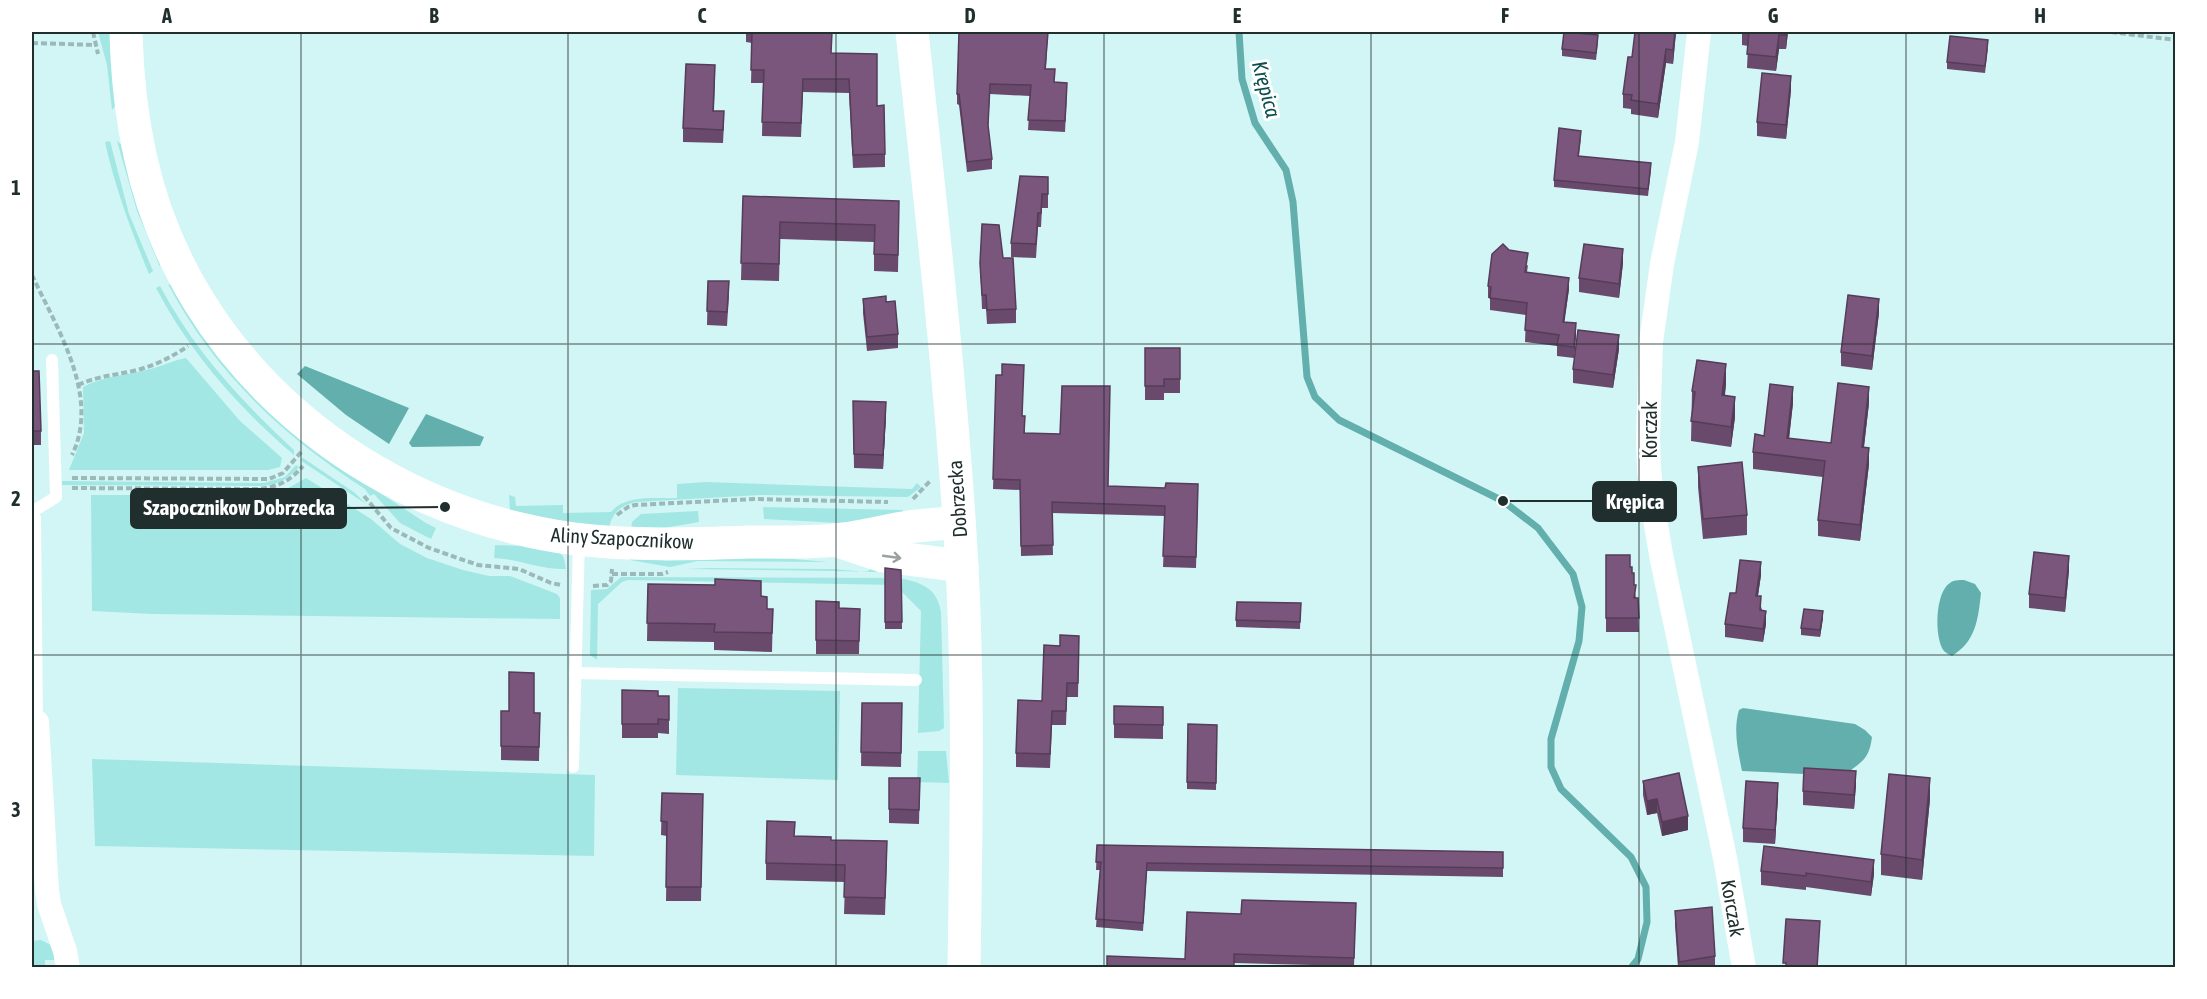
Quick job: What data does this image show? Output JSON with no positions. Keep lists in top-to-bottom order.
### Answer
{
  "streets": {
    "street": ["Korczak", "Dobrzecka", "Aliny Szapocznikow"]
  },
  "crossings": [
    ["Dobrzecka", "Aliny Szapocznikow"]
  ],
  "water": ["Krępica"],
  "places": ["Krępica", "Szapocznikow Dobrzecka"],
  "grid": {
    "columns": [
      "A",
      "B",
      "C",
      "D",
      "E",
      "F",
      "G",
      "H"
    ],
    "rows": ["1", "2", "3"]
  }
}
